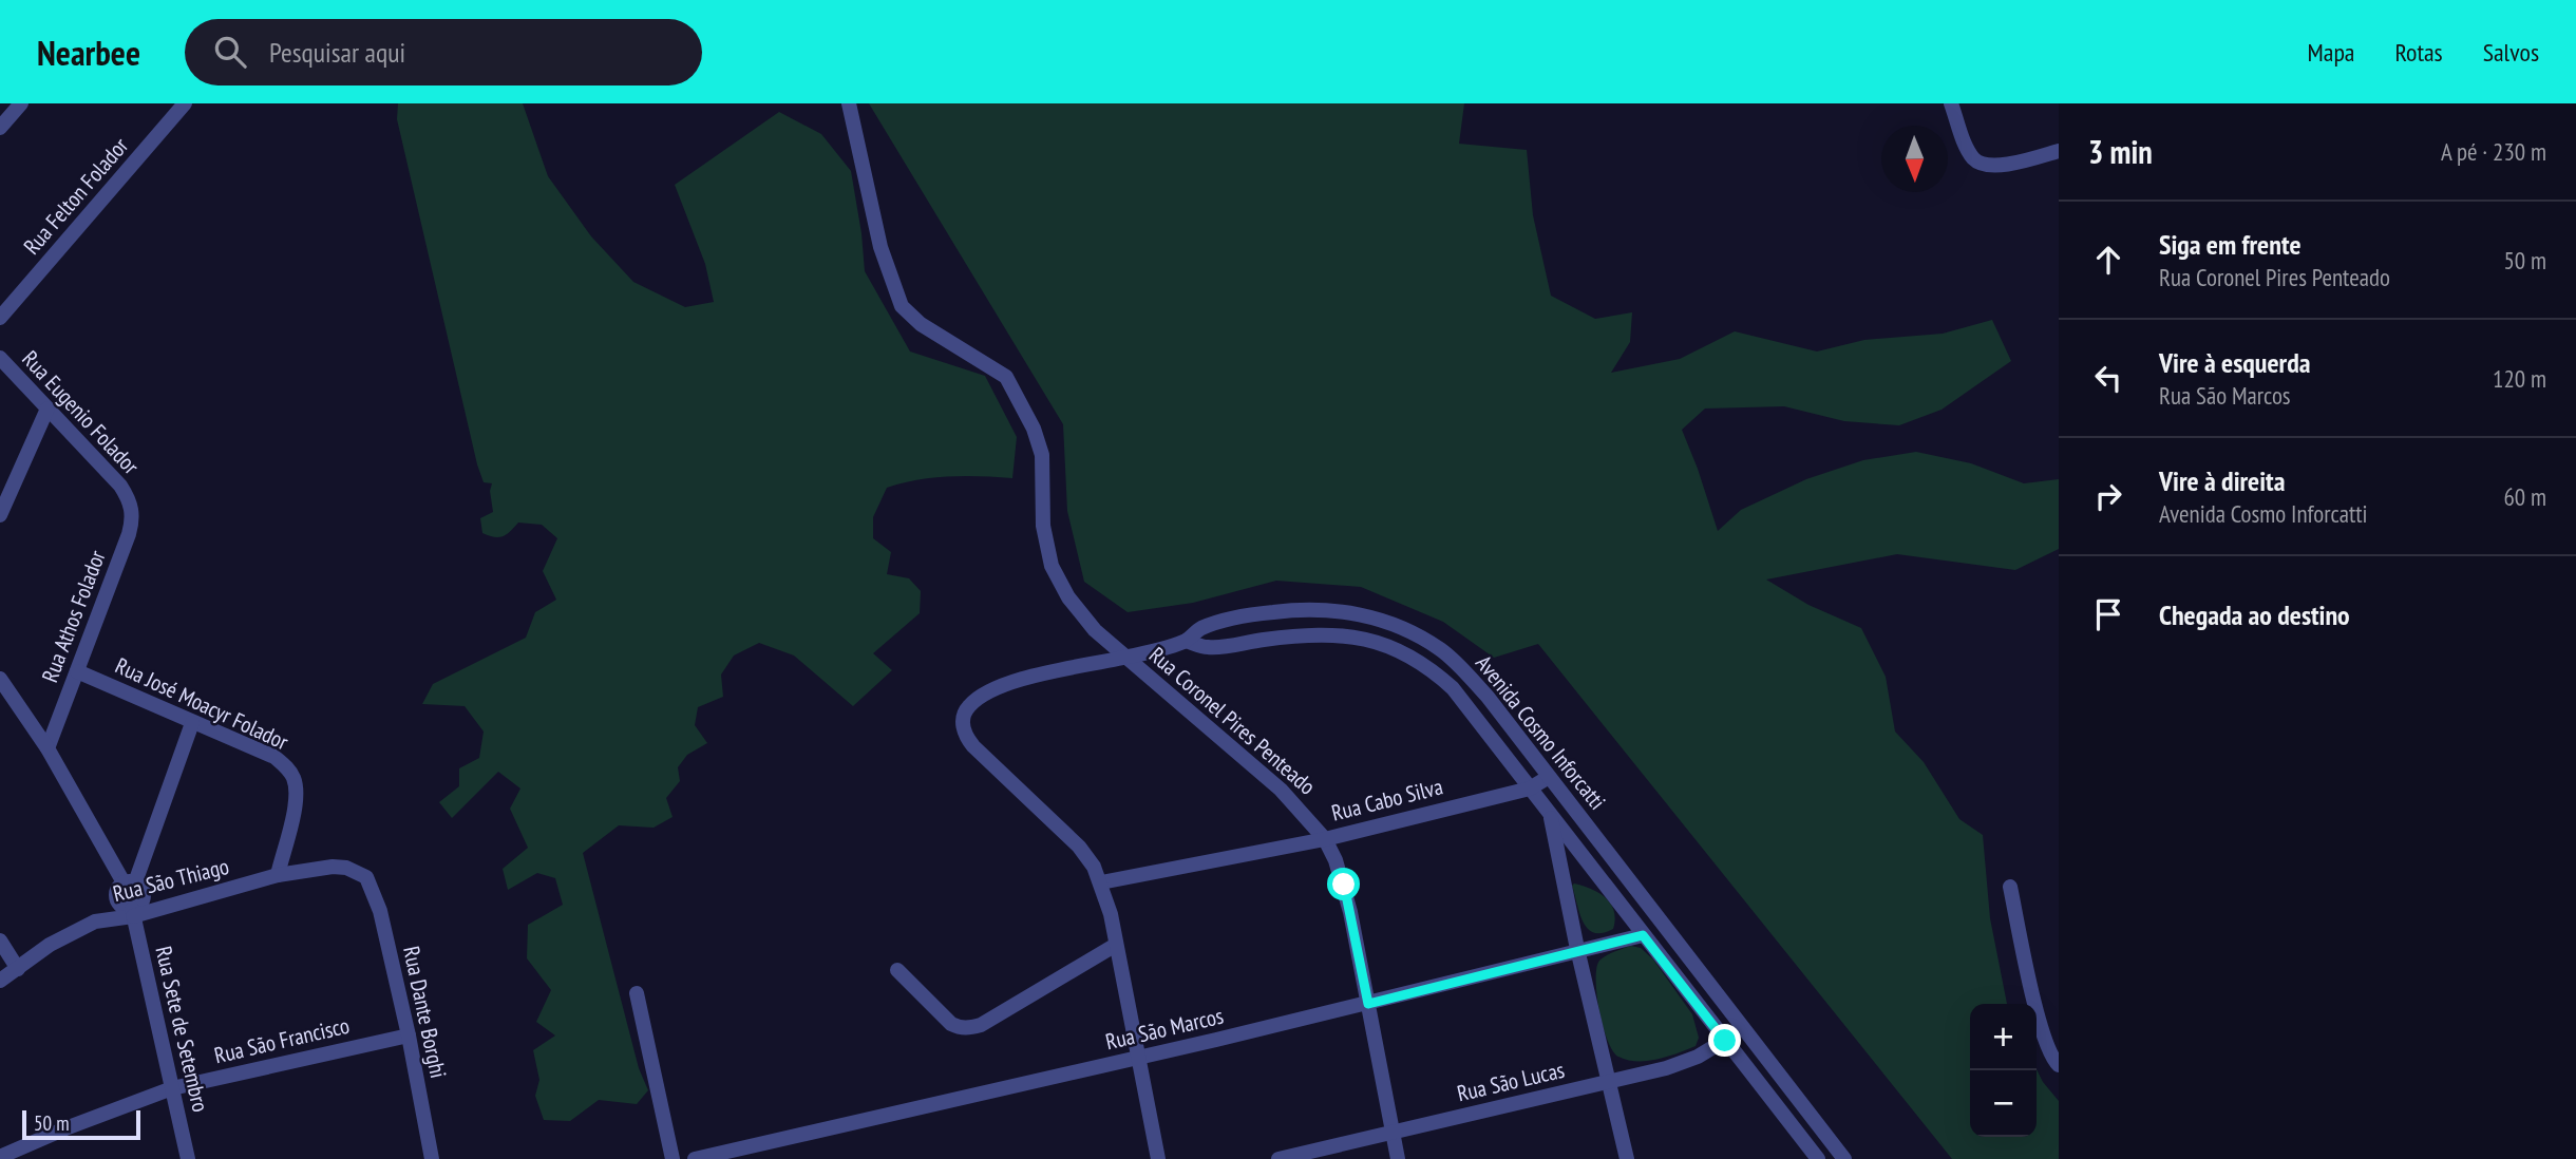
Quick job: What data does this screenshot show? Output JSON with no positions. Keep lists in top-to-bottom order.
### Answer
{
  "streets": {
    "street": [
      "Rua Felton Folador",
      "Rua Eugenio Folador",
      "Rua Athos Folador",
      "Rua José Moacyr Folador",
      "Rua Coronel Pires Penteado",
      "Avenida Cosmo Inforcatti",
      "Rua Cabo Silva",
      "Rua São Thiago",
      "Rua Dante Borghi",
      "Rua Sete de Setembro",
      "Rua São Marcos",
      "Rua São Francisco",
      "Rua São Lucas"
    ]
  },
  "crossings": [
    ["Rua Eugenio Folador", "Rua Athos Folador"],
    ["Rua Athos Folador", "Rua José Moacyr Folador"],
    ["Rua José Moacyr Folador", "Rua São Thiago"],
    ["Rua Coronel Pires Penteado", "Rua Cabo Silva"],
    ["Rua Coronel Pires Penteado", "Rua São Marcos"],
    ["Rua Coronel Pires Penteado", "Rua São Lucas"],
    ["Avenida Cosmo Inforcatti", "Rua Cabo Silva"],
    ["Avenida Cosmo Inforcatti", "Rua São Marcos"],
    ["Avenida Cosmo Inforcatti", "Rua São Lucas"],
    ["Rua São Thiago", "Rua Dante Borghi"],
    ["Rua São Thiago", "Rua Sete de Setembro"],
    ["Rua Dante Borghi", "Rua São Francisco"],
    ["Rua Sete de Setembro", "Rua São Francisco"]
  ],
  "scale_bar": "50 m",
  "north": "bottom",
  "page": {
    "header": "Nearbee",
    "search": "Pesquisar aqui",
    "nav": ["Mapa", "Rotas", "Salvos"],
    "heading": ["3 min", "A pé · 230 m"],
    "list": [
      ["Siga em frente", "Rua Coronel Pires Penteado", "50 m"],
      ["Vire à esquerda", "Rua São Marcos", "120 m"],
      ["Vire à direita", "Avenida Cosmo Inforcatti", "60 m"],
      "Chegada ao destino"
    ],
    "map_buttons": ["+", "−"],
    "scale": "50 m"
  }
}
